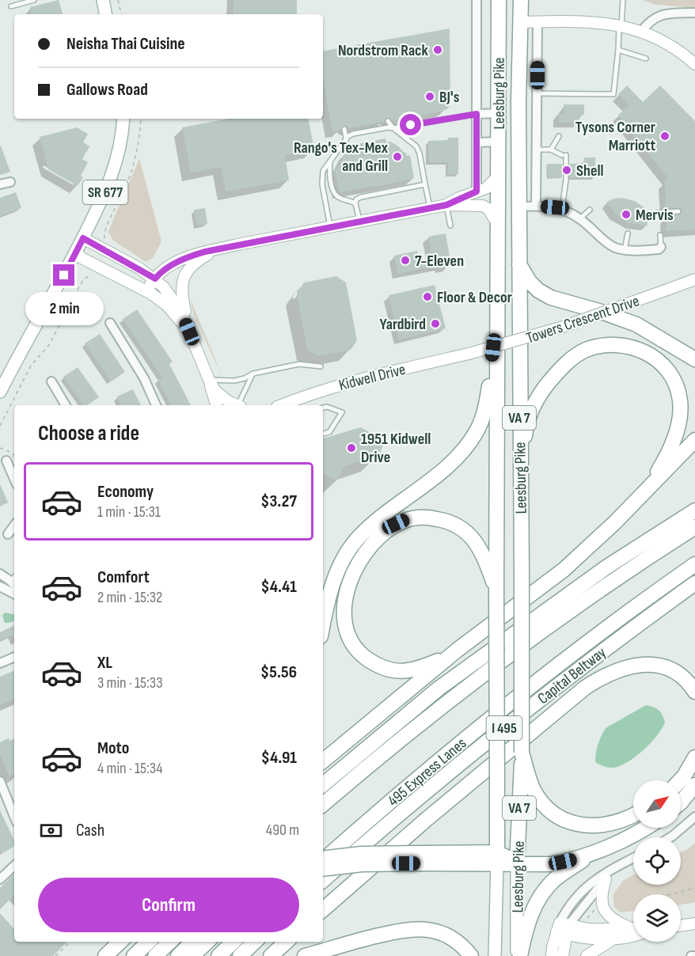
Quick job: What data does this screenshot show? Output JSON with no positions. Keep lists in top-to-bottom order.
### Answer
{
  "streets": {
    "highway": [
      "Leesburg Pike",
      "VA 7",
      "Capital Beltway",
      "I 495",
      "495 Express Lanes"
    ],
    "main road": ["SR 677"],
    "street": ["Towers Crescent Drive", "Kidwell Drive"]
  },
  "crossings": [
    ["Towers Crescent Drive", "Kidwell Drive"]
  ],
  "places": [
    "Nordstrom Rack",
    "BJ's",
    "Tysons Corner Marriott",
    "Rango's Tex-Mex and Grill",
    "Shell",
    "Mervis",
    "7-Eleven",
    "Floor & Decor",
    "Yardbird",
    "1951 Kidwell Drive"
  ],
  "north": "top right",
  "page": {
    "banner": ["Neisha Thai Cuisine", "Gallows Road"],
    "bubble": "2 min",
    "heading": "Choose a ride",
    "list": [
      {
        "name": "Economy",
        "note": "1 min · 15:31",
        "value": "$3.27"
      },
      {
        "name": "Comfort",
        "note": "2 min · 15:32",
        "value": "$4.41"
      },
      {
        "name": "XL",
        "note": "3 min · 15:33",
        "value": "$5.56"
      },
      {
        "name": "Moto",
        "note": "4 min · 15:34",
        "value": "$4.91"
      }
    ],
    "pay": ["Cash", "490 m"],
    "buttons": "Confirm"
  }
}
